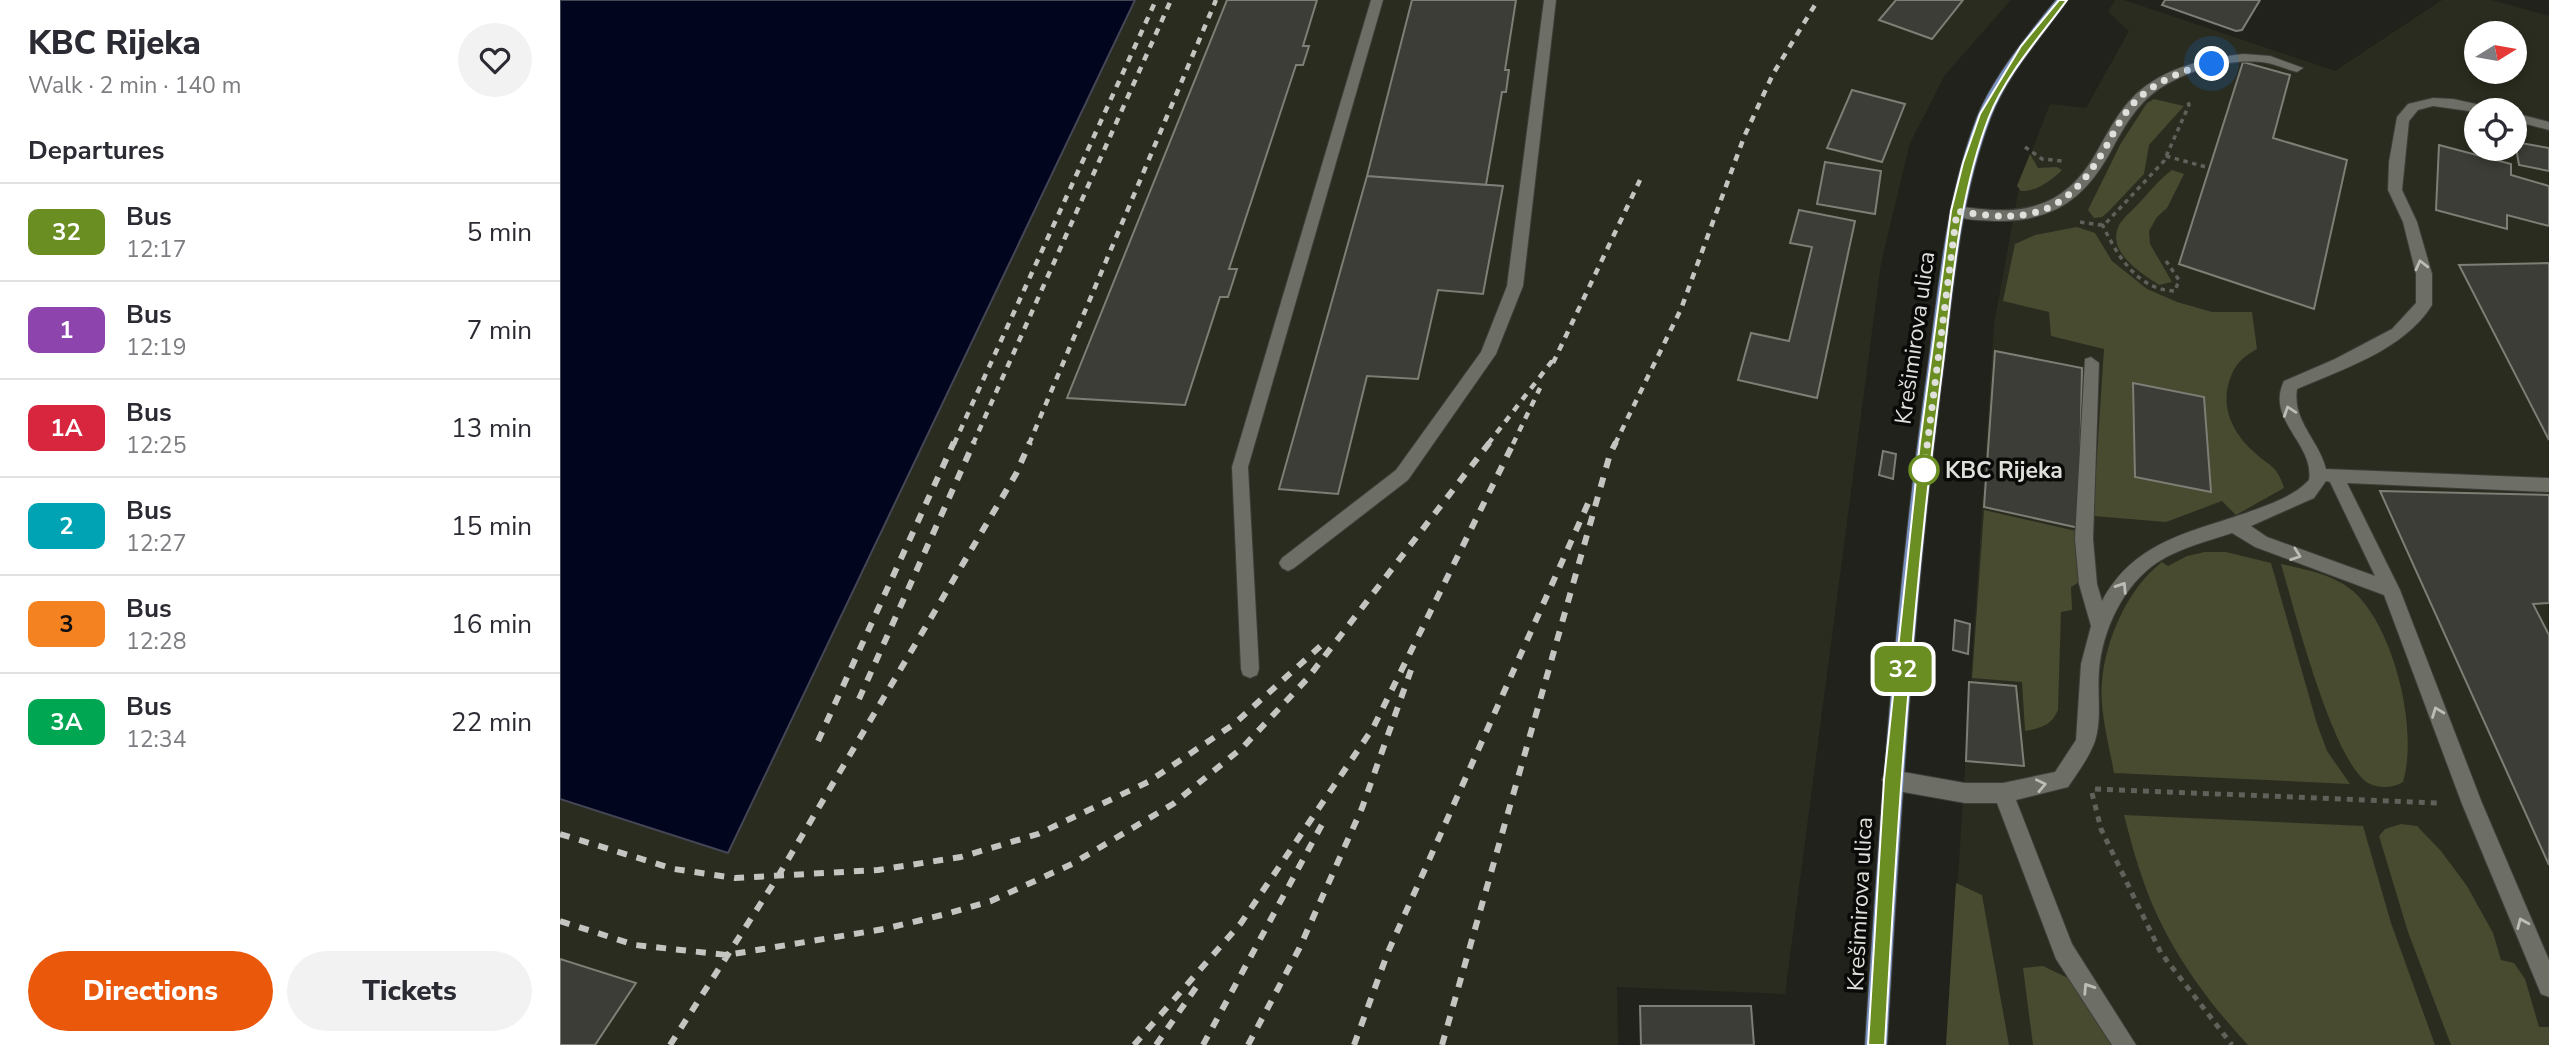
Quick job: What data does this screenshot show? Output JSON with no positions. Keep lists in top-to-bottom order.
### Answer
{
  "streets": {
    "main road": ["Krešimirova ulica"]
  },
  "places": ["KBC Rijeka"],
  "lines": ["bus line 32"],
  "north": "right",
  "page": {
    "heading": [
      ["KBC Rijeka", "Walk · 2 min · 140 m"],
      "Departures"
    ],
    "on_map": "32",
    "list": [
      {
        "mark": "32",
        "name": "Bus",
        "note": "12:17",
        "value": "5 min"
      },
      {
        "mark": "1",
        "name": "Bus",
        "note": "12:19",
        "value": "7 min"
      },
      {
        "mark": "1A",
        "name": "Bus",
        "note": "12:25",
        "value": "13 min"
      },
      {
        "mark": "2",
        "name": "Bus",
        "note": "12:27",
        "value": "15 min"
      },
      {
        "mark": "3",
        "name": "Bus",
        "note": "12:28",
        "value": "16 min"
      },
      {
        "mark": "3A",
        "name": "Bus",
        "note": "12:34",
        "value": "22 min"
      }
    ],
    "buttons": ["Directions", "Tickets"]
  }
}
